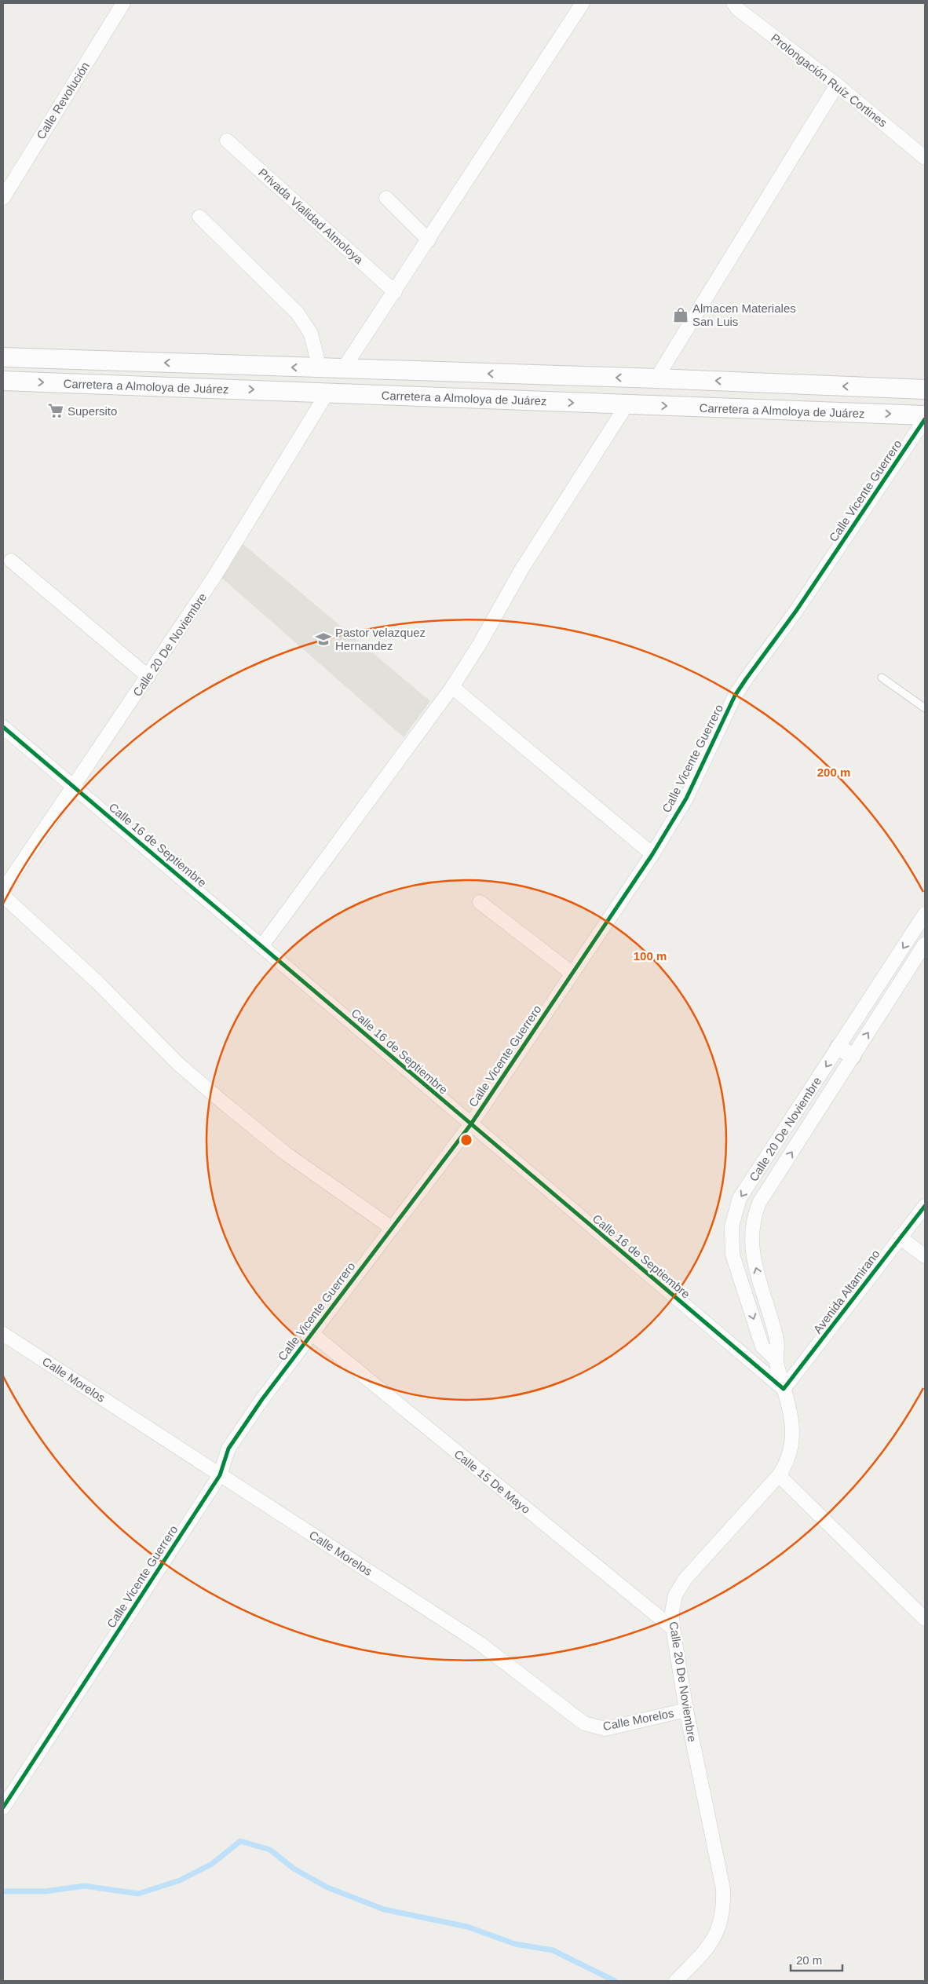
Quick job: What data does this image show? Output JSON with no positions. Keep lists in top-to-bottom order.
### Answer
{
  "streets": {
    "main road": ["Carretera a Almoloya de Juárez"],
    "street": [
      "Prolongación Ruíz Cortines",
      "Calle Revolución",
      "Privada Vialidad Almoloya",
      "Calle Vicente Guerrero",
      "Calle 20 De Noviembre",
      "Calle 16 de Septiembre",
      "Avenida Altamirano",
      "Calle Morelos",
      "Calle 15 De Mayo"
    ]
  },
  "crossings": [
    ["Carretera a Almoloya de Juárez", "Calle 20 De Noviembre"],
    ["Calle Vicente Guerrero", "Calle 16 de Septiembre"],
    ["Calle Vicente Guerrero", "Calle Morelos"],
    ["Calle Vicente Guerrero", "Calle 15 De Mayo"],
    ["Calle 20 De Noviembre", "Calle 16 de Septiembre"],
    ["Calle 20 De Noviembre", "Avenida Altamirano"],
    ["Calle 20 De Noviembre", "Calle Morelos"],
    ["Calle 20 De Noviembre", "Calle 15 De Mayo"],
    ["Calle 16 de Septiembre", "Avenida Altamirano"]
  ],
  "places": {
    "shop": ["Almacen Materiales San Luis"],
    "supermarket": ["Supersito"],
    "school or university": ["Pastor velazquez Hernandez"]
  },
  "scale_bar": "20 m",
  "rings": ["200 m", "100 m"]
}
